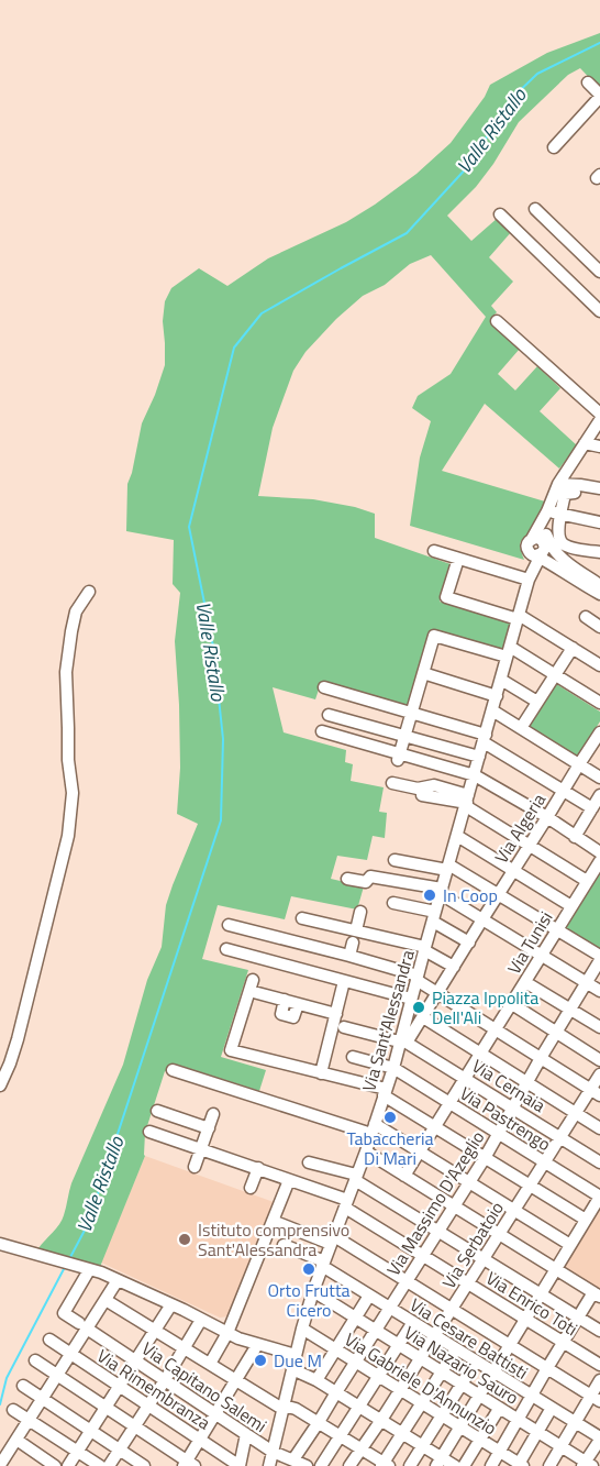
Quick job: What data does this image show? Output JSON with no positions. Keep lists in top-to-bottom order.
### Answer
{
  "streets": {
    "street": [
      "Via Algeria",
      "Via Tunisi",
      "Via Sant'Alessandra",
      "Via Cernaia",
      "Via Pastrengo",
      "Via Massimo D'Azeglio",
      "Via Serbatoio",
      "Via Enrico Toti",
      "Via Cesare Battisti",
      "Via Nazario Sauro",
      "Via Gabriele D'Annunzio",
      "Via Capitano Salemi",
      "Via Rimembranza"
    ]
  },
  "crossings": [
    ["Via Algeria", "Via Sant'Alessandra"],
    ["Via Algeria", "Via Cernaia"],
    ["Via Tunisi", "Via Cernaia"],
    ["Via Tunisi", "Via Pastrengo"],
    ["Via Sant'Alessandra", "Via Cernaia"],
    ["Via Sant'Alessandra", "Via Pastrengo"],
    ["Via Sant'Alessandra", "Via Enrico Toti"],
    ["Via Sant'Alessandra", "Via Cesare Battisti"],
    ["Via Sant'Alessandra", "Via Nazario Sauro"],
    ["Via Sant'Alessandra", "Via Gabriele D'Annunzio"],
    ["Via Sant'Alessandra", "Via Capitano Salemi"],
    ["Via Cernaia", "Via Massimo D'Azeglio"],
    ["Via Cernaia", "Via Serbatoio"],
    ["Via Pastrengo", "Via Massimo D'Azeglio"],
    ["Via Pastrengo", "Via Serbatoio"],
    ["Via Massimo D'Azeglio", "Via Enrico Toti"],
    ["Via Massimo D'Azeglio", "Via Cesare Battisti"],
    ["Via Massimo D'Azeglio", "Via Nazario Sauro"],
    ["Via Massimo D'Azeglio", "Via Gabriele D'Annunzio"],
    ["Via Massimo D'Azeglio", "Via Capitano Salemi"],
    ["Via Serbatoio", "Via Enrico Toti"],
    ["Via Serbatoio", "Via Cesare Battisti"],
    ["Via Serbatoio", "Via Nazario Sauro"],
    ["Via Serbatoio", "Via Gabriele D'Annunzio"]
  ],
  "water": ["Valle Ristallo"],
  "places": [
    "In Coop",
    "Piazza Ippolita Dell'Ali",
    "Tabaccheria Di Mari",
    "Istituto comprensivo Sant'Alessandra",
    "Orto Frutta Cicero",
    "Due M"
  ]
}
